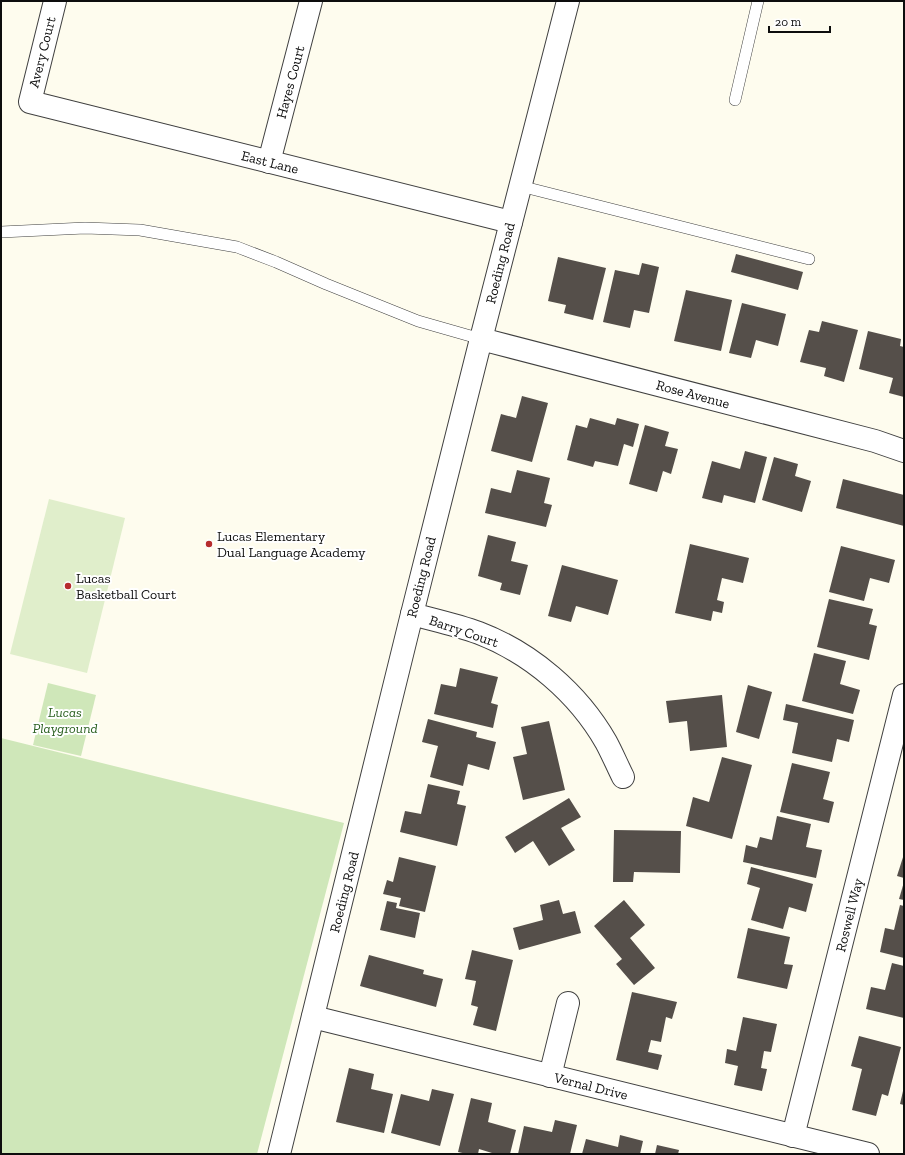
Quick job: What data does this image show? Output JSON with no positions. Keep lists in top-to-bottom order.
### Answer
{
  "streets": {
    "street": [
      "Avery Court",
      "Hayes Court",
      "East Lane",
      "Roeding Road",
      "Rose Avenue",
      "Barry Court",
      "Roswell Way",
      "Vernal Drive"
    ]
  },
  "crossings": [
    ["Avery Court", "East Lane"],
    ["Hayes Court", "East Lane"],
    ["East Lane", "Roeding Road"],
    ["Roeding Road", "Rose Avenue"],
    ["Roeding Road", "Barry Court"],
    ["Roeding Road", "Vernal Drive"],
    ["Roswell Way", "Vernal Drive"]
  ],
  "parks": ["Lucas Playground"],
  "places": ["Lucas Elementary Dual Language Academy", "Lucas Basketball Court"],
  "scale_bar": "20 m"
}
